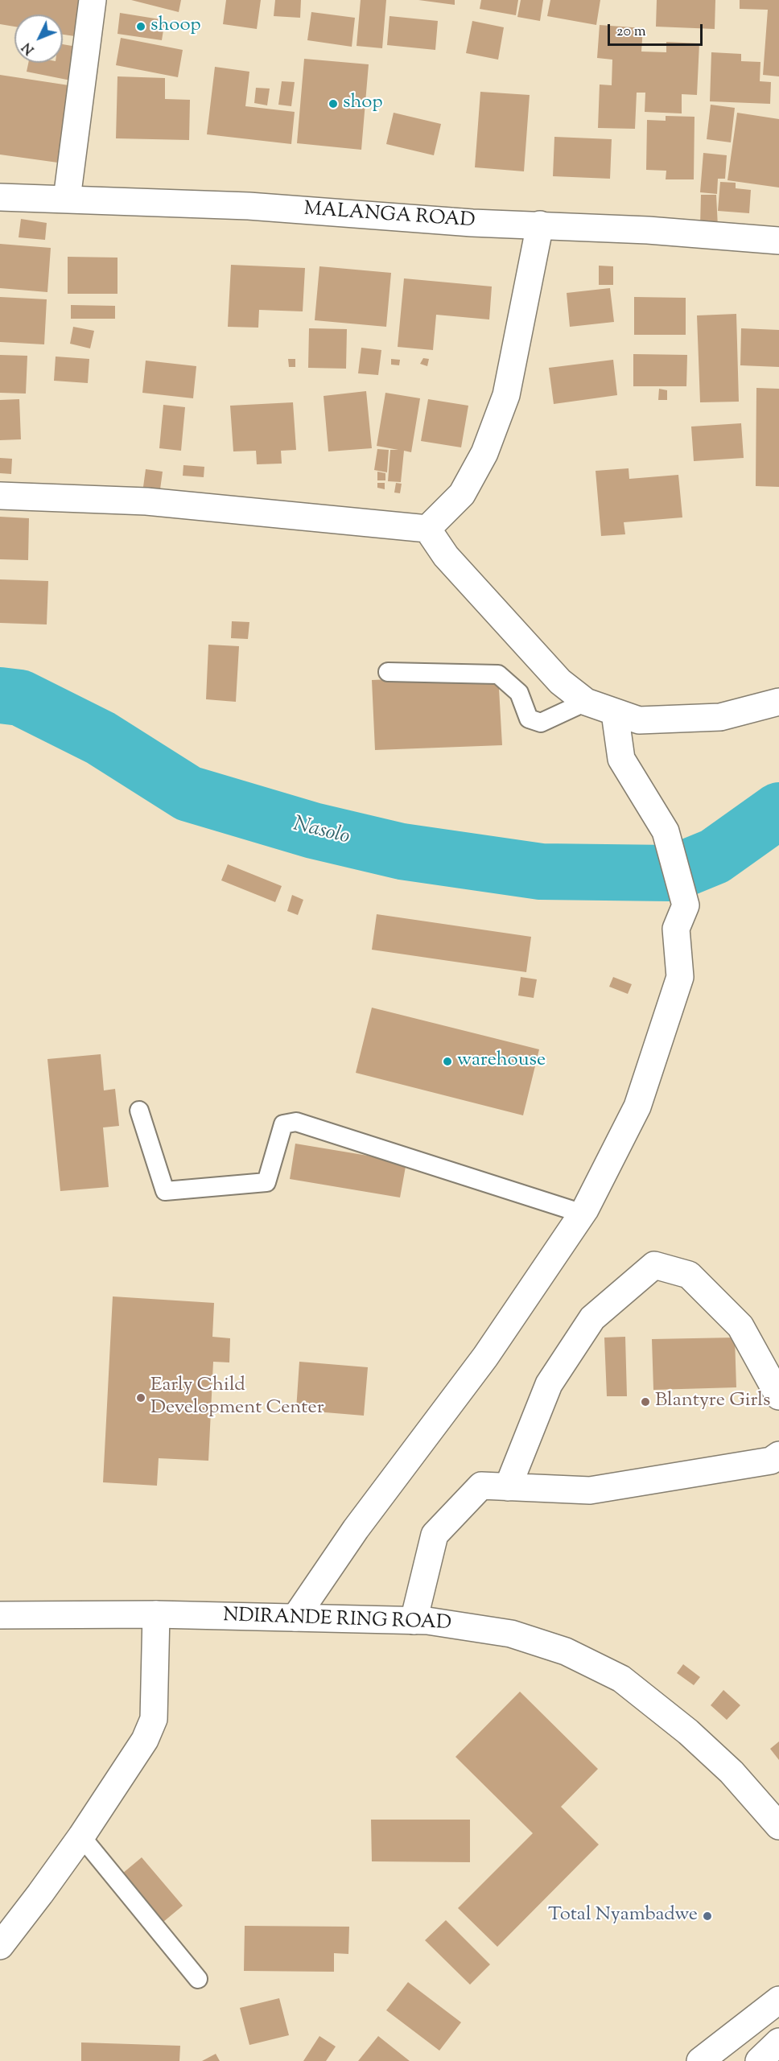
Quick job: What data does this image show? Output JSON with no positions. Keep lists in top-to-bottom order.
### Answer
{
  "streets": {
    "main road": ["MALANGA ROAD", "NDIRANDE RING ROAD"]
  },
  "water": ["Nasolo"],
  "places": [
    "shoop",
    "shop",
    "warehouse",
    "Early Child Development Center",
    "Blantyre Girls",
    "Total Nyambadwe"
  ],
  "scale_bar": "20 m",
  "north": "bottom left"
}
